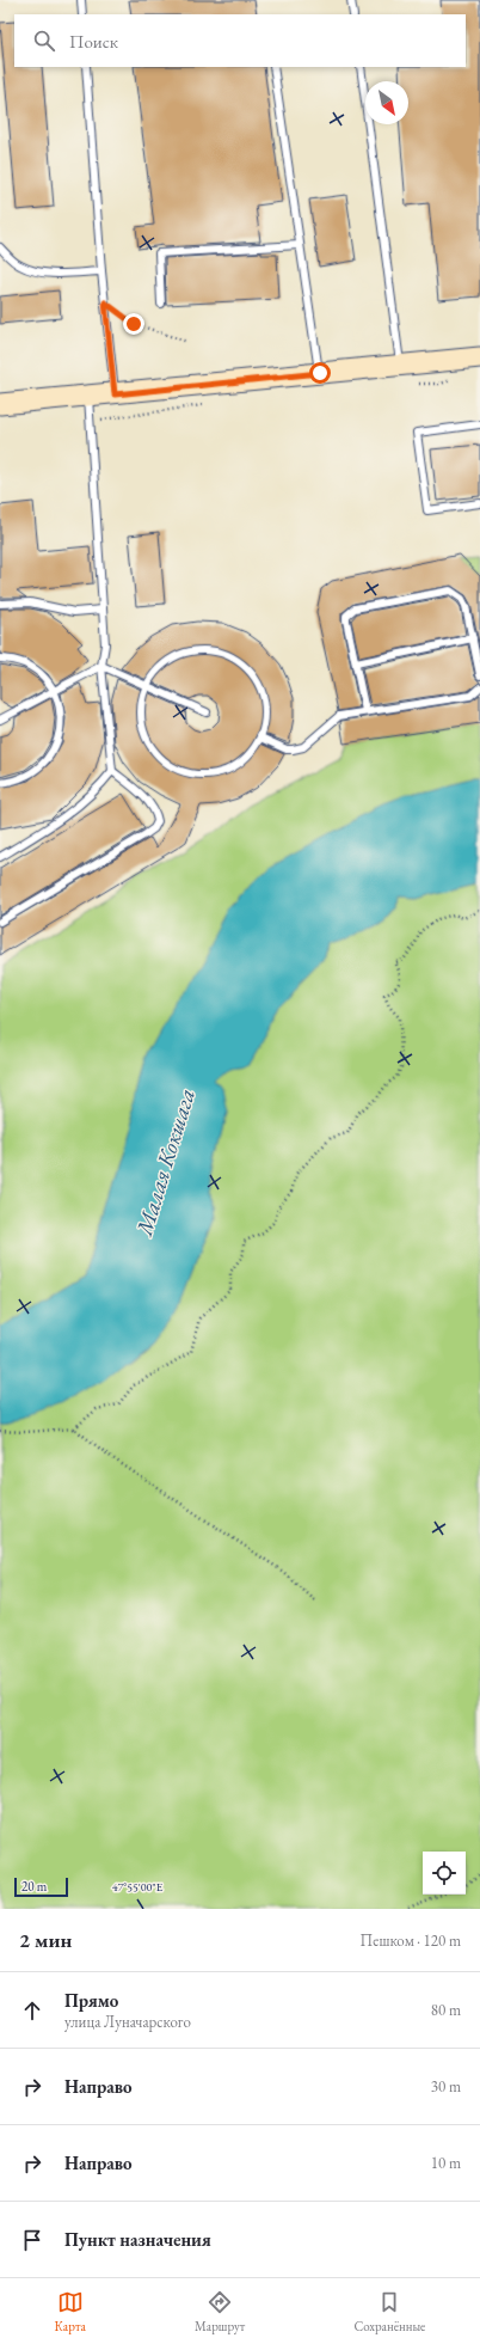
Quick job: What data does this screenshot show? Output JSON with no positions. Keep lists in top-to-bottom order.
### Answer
{
  "water": ["Малая Кокшага"],
  "scale_bar": "20 m",
  "north": "bottom right",
  "page": {
    "search": "Поиск",
    "scale": "20 m",
    "heading": ["2 мин", "Пешком · 120 m"],
    "list": [
      ["Прямо", "улица Луначарского", "80 m"],
      ["Направо", "30 m"],
      ["Направо", "10 m"],
      "Пункт назначения"
    ],
    "nav": ["Карта", "Маршрут", "Сохранённые"]
  },
  "coordinates": ["47°55'00\"E"]
}
